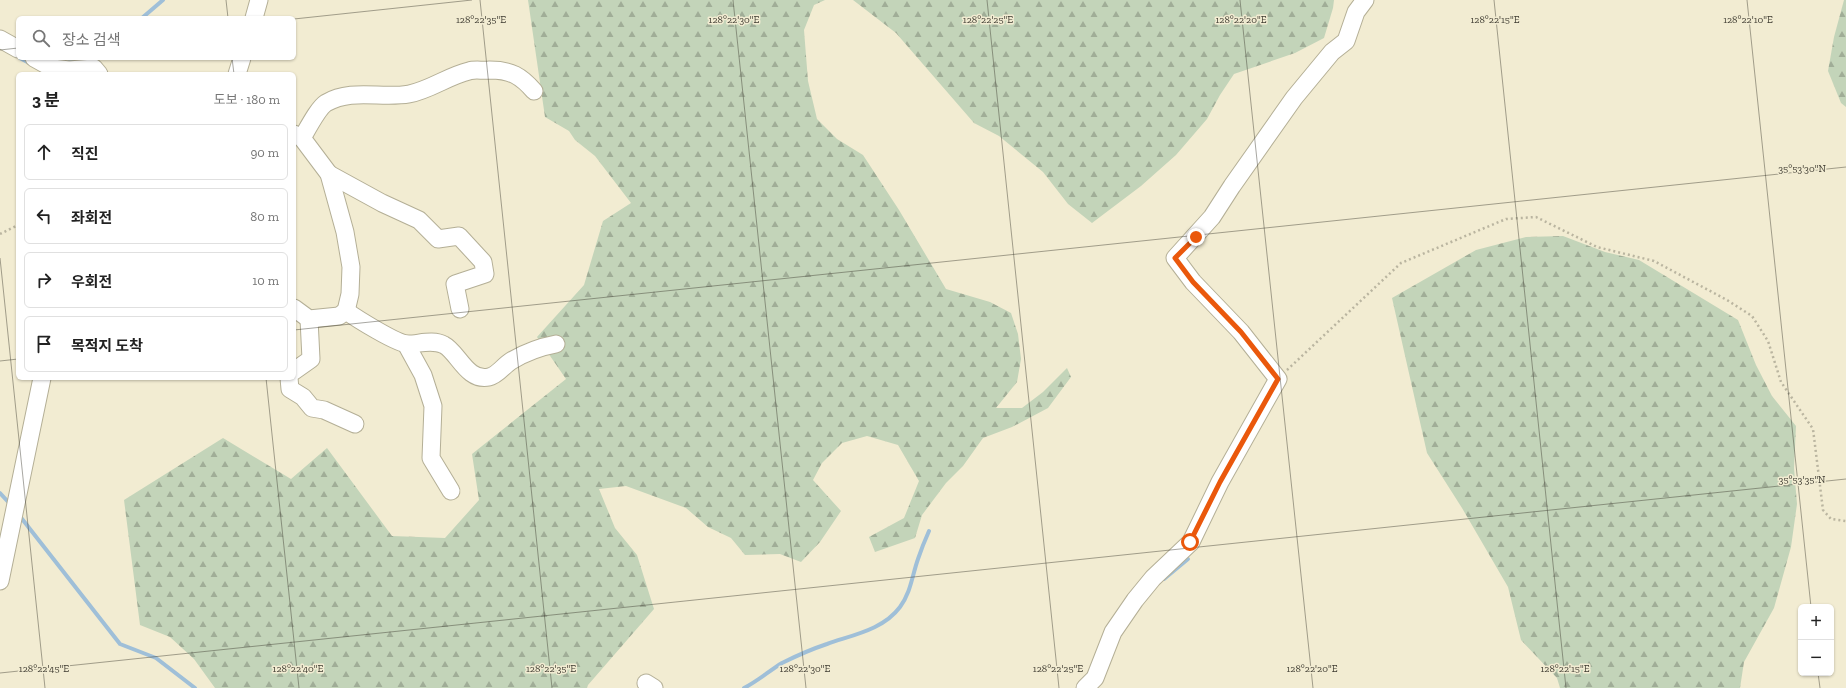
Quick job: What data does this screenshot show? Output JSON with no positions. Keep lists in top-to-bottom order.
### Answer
{
  "page": {
    "search": "장소 검색",
    "heading": ["3 분", "도보 · 180 m"],
    "list": [
      ["직진", "90 m"],
      ["좌회전", "80 m"],
      ["우회전", "10 m"],
      "목적지 도착"
    ],
    "map_buttons": ["+", "−"]
  },
  "coordinates": [
    "128°22'35\"E",
    "128°22'30\"E",
    "128°22'25\"E",
    "128°22'20\"E",
    "128°22'15\"E",
    "128°22'10\"E",
    "35°53'30\"N",
    "35°53'35\"N",
    "128°22'45\"E",
    "128°22'40\"E"
  ]
}
